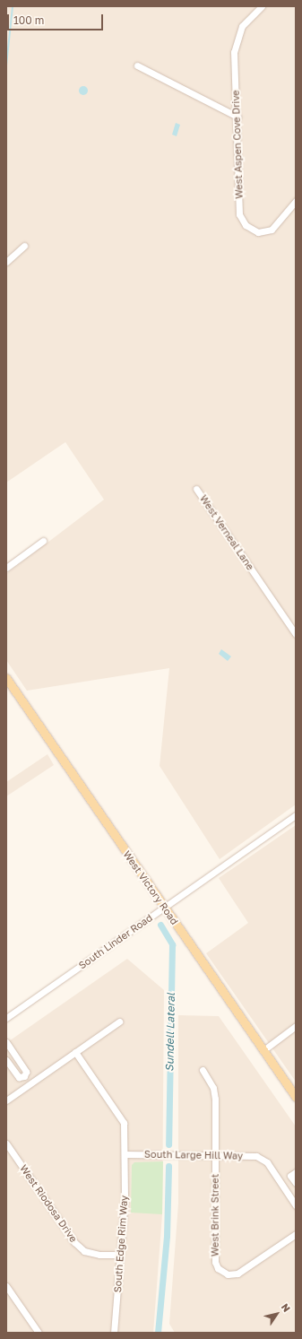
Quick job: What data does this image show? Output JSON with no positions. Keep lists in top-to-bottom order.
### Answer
{
  "streets": {
    "main road": ["West Victory Road"],
    "street": [
      "West Aspen Cove Drive",
      "West Verneal Lane",
      "South Linder Road",
      "South Large Hill Way",
      "West Riodosa Drive",
      "West Brink Street",
      "South Edge Rim Way"
    ]
  },
  "crossings": [
    ["West Victory Road", "South Linder Road"],
    ["South Large Hill Way", "West Brink Street"],
    ["South Large Hill Way", "South Edge Rim Way"],
    ["West Riodosa Drive", "South Edge Rim Way"]
  ],
  "water": ["Sundell Lateral"],
  "scale_bar": "100 m",
  "north": "top right"
}
